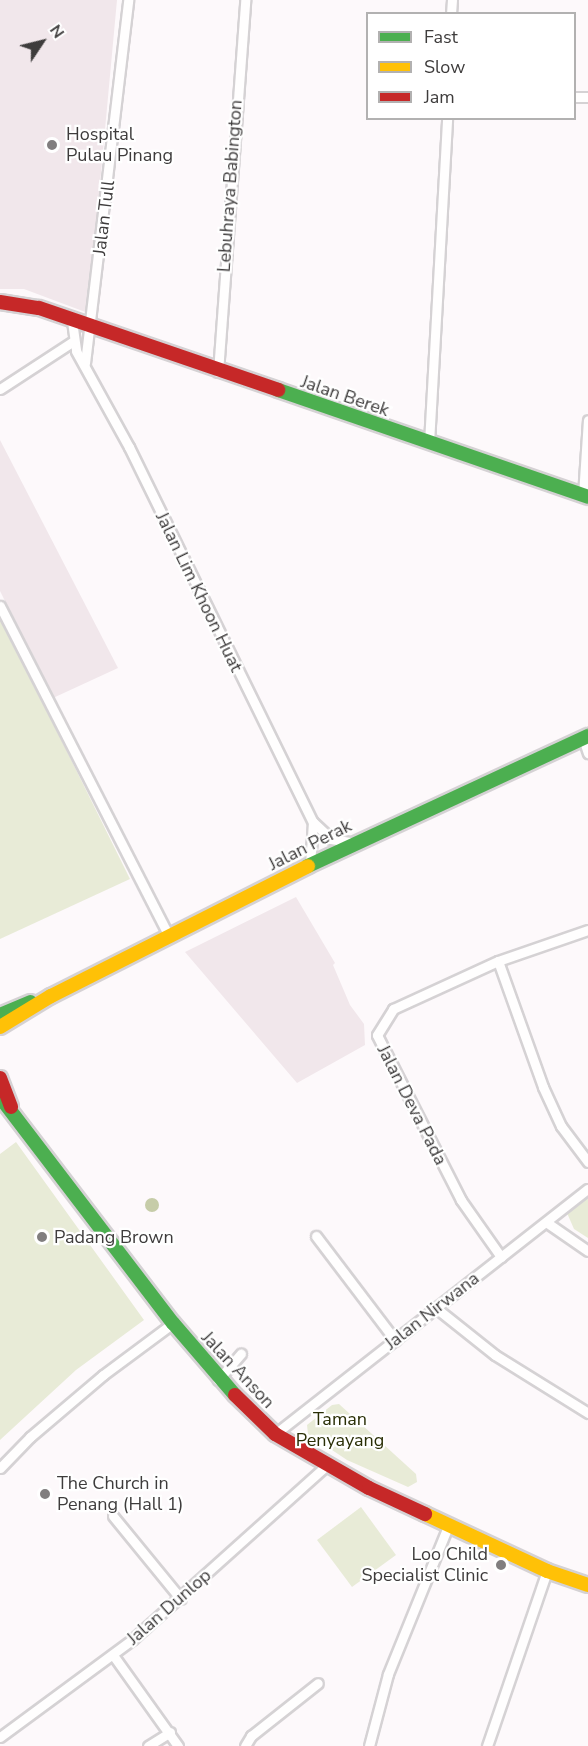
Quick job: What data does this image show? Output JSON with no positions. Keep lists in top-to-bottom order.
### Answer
{
  "streets": {
    "main road": ["Jalan Berek", "Jalan Perak", "Jalan Anson"],
    "street": [
      "Lebuhraya Babington",
      "Jalan Tull",
      "Jalan Lim Khoon Huat",
      "Jalan Deva Pada",
      "Jalan Nirwana",
      "Jalan Dunlop"
    ]
  },
  "crossings": [
    ["Lebuhraya Babington", "Jalan Berek"],
    ["Jalan Tull", "Jalan Berek"],
    ["Jalan Lim Khoon Huat", "Jalan Perak"],
    ["Jalan Deva Pada", "Jalan Nirwana"],
    ["Jalan Nirwana", "Jalan Anson"],
    ["Jalan Anson", "Jalan Dunlop"]
  ],
  "parks": ["Taman Penyayang"],
  "places": [
    "Hospital Pulau Pinang",
    "Padang Brown",
    "The Church in Penang (Hall 1)",
    "Loo Child Specialist Clinic"
  ],
  "legend": ["Fast", "Slow", "Jam"],
  "north": "top right"
}
